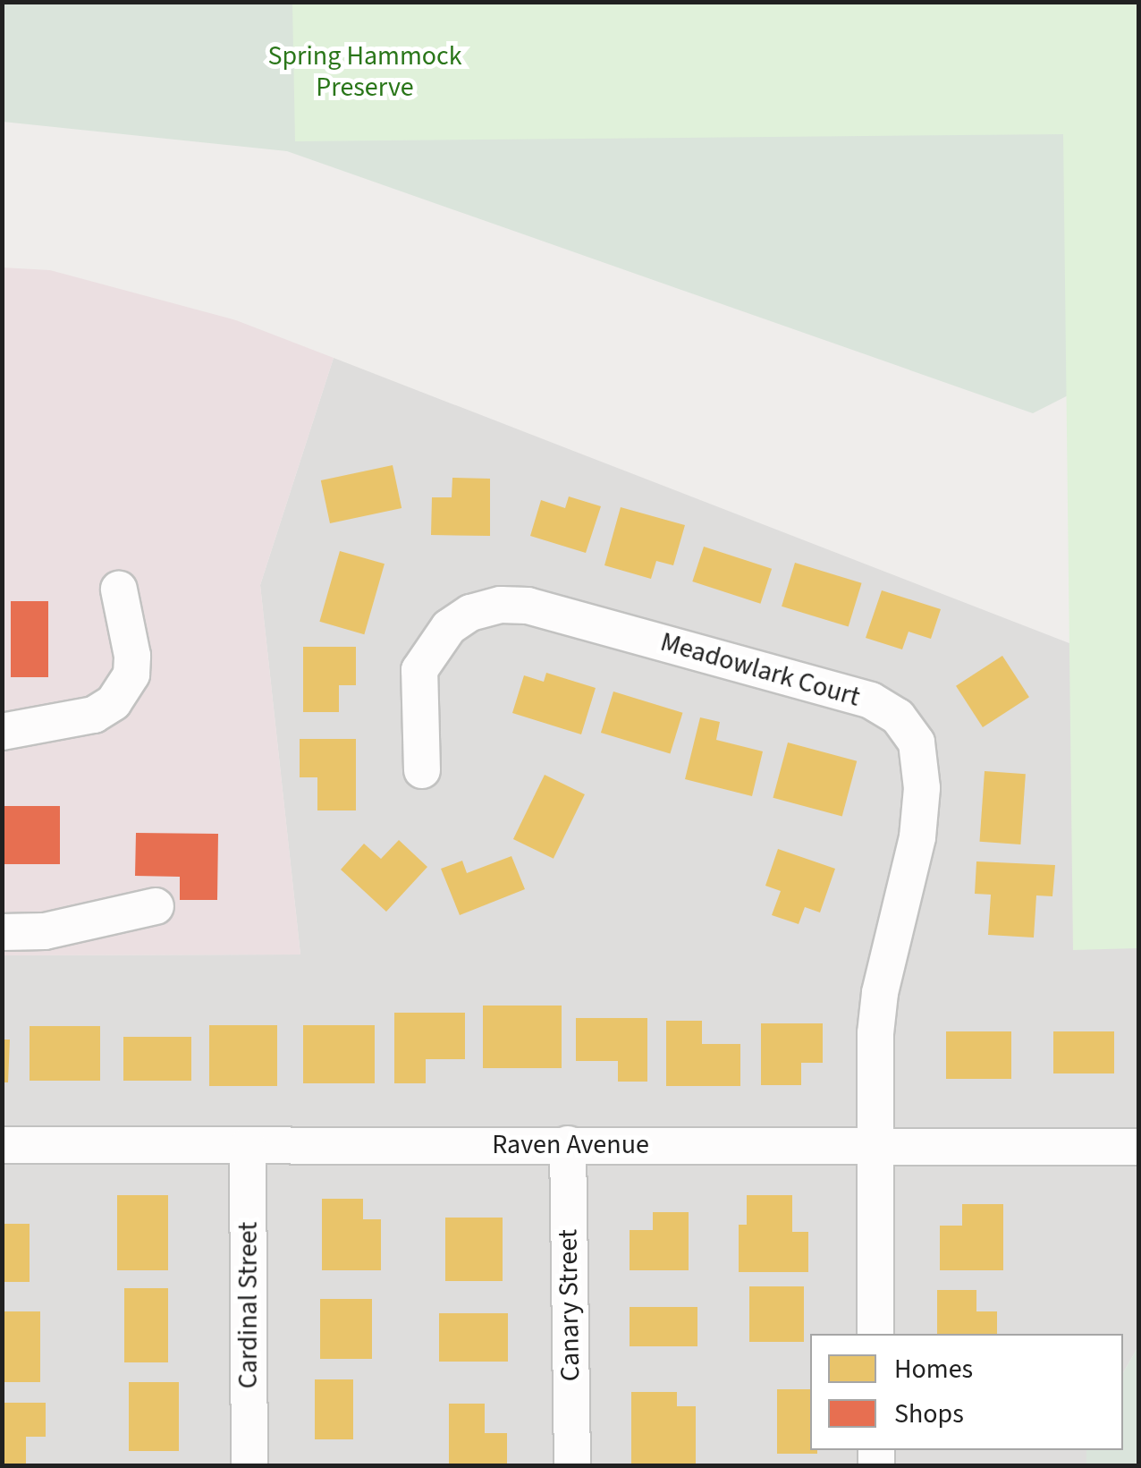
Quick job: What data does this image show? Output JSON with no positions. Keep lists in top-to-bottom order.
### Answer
{
  "streets": {
    "street": [
      "Meadowlark Court",
      "Raven Avenue",
      "Cardinal Street",
      "Canary Street"
    ]
  },
  "crossings": [
    ["Meadowlark Court", "Raven Avenue"],
    ["Raven Avenue", "Cardinal Street"],
    ["Raven Avenue", "Canary Street"]
  ],
  "parks": ["Spring Hammock Preserve"],
  "legend": ["Homes", "Shops"]
}
